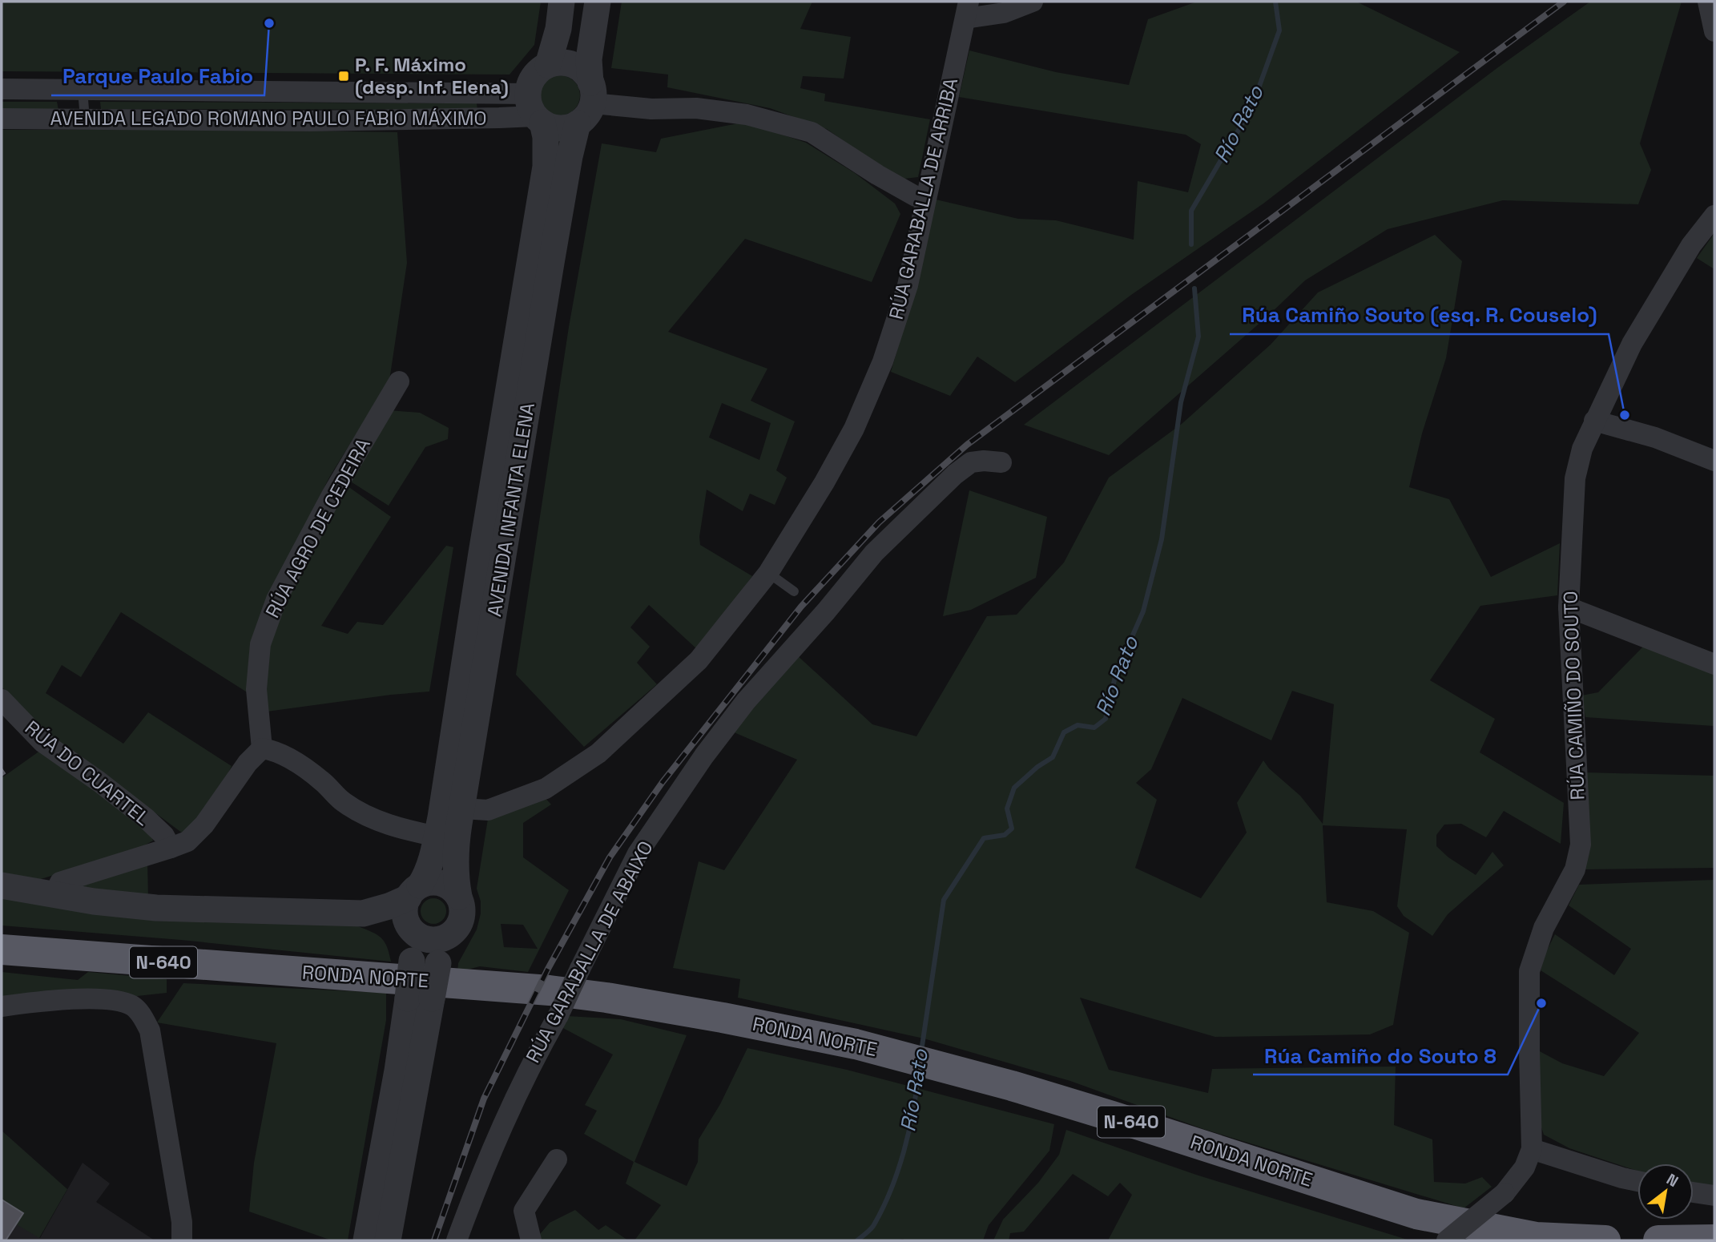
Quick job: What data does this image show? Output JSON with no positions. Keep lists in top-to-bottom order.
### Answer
{
  "streets": {
    "highway": ["N-640", "RONDA NORTE"],
    "street": [
      "AVENIDA LEGADO ROMANO PAULO FABIO MÁXIMO",
      "RÚA GARABALLA DE ARRIBA",
      "AVENIDA INFANTA ELENA",
      "RÚA AGRO DE CEDEIRA",
      "RÚA CAMIÑO DO SOUTO",
      "RÚA DO CUARTEL",
      "RÚA GARABALLA DE ABAIXO"
    ]
  },
  "crossings": [
    ["AVENIDA LEGADO ROMANO PAULO FABIO MÁXIMO", "AVENIDA INFANTA ELENA"],
    ["RÚA GARABALLA DE ARRIBA", "AVENIDA INFANTA ELENA"]
  ],
  "water": ["Río Rato"],
  "places": {
    "other": ["Parque Paulo Fabio", "Rúa Camiño Souto (esq. R. Couselo)", "Rúa Camiño do Souto 8"],
    "transit": ["P. F. Máximo (desp. Inf. Elena)"]
  },
  "north": "top right"
}
